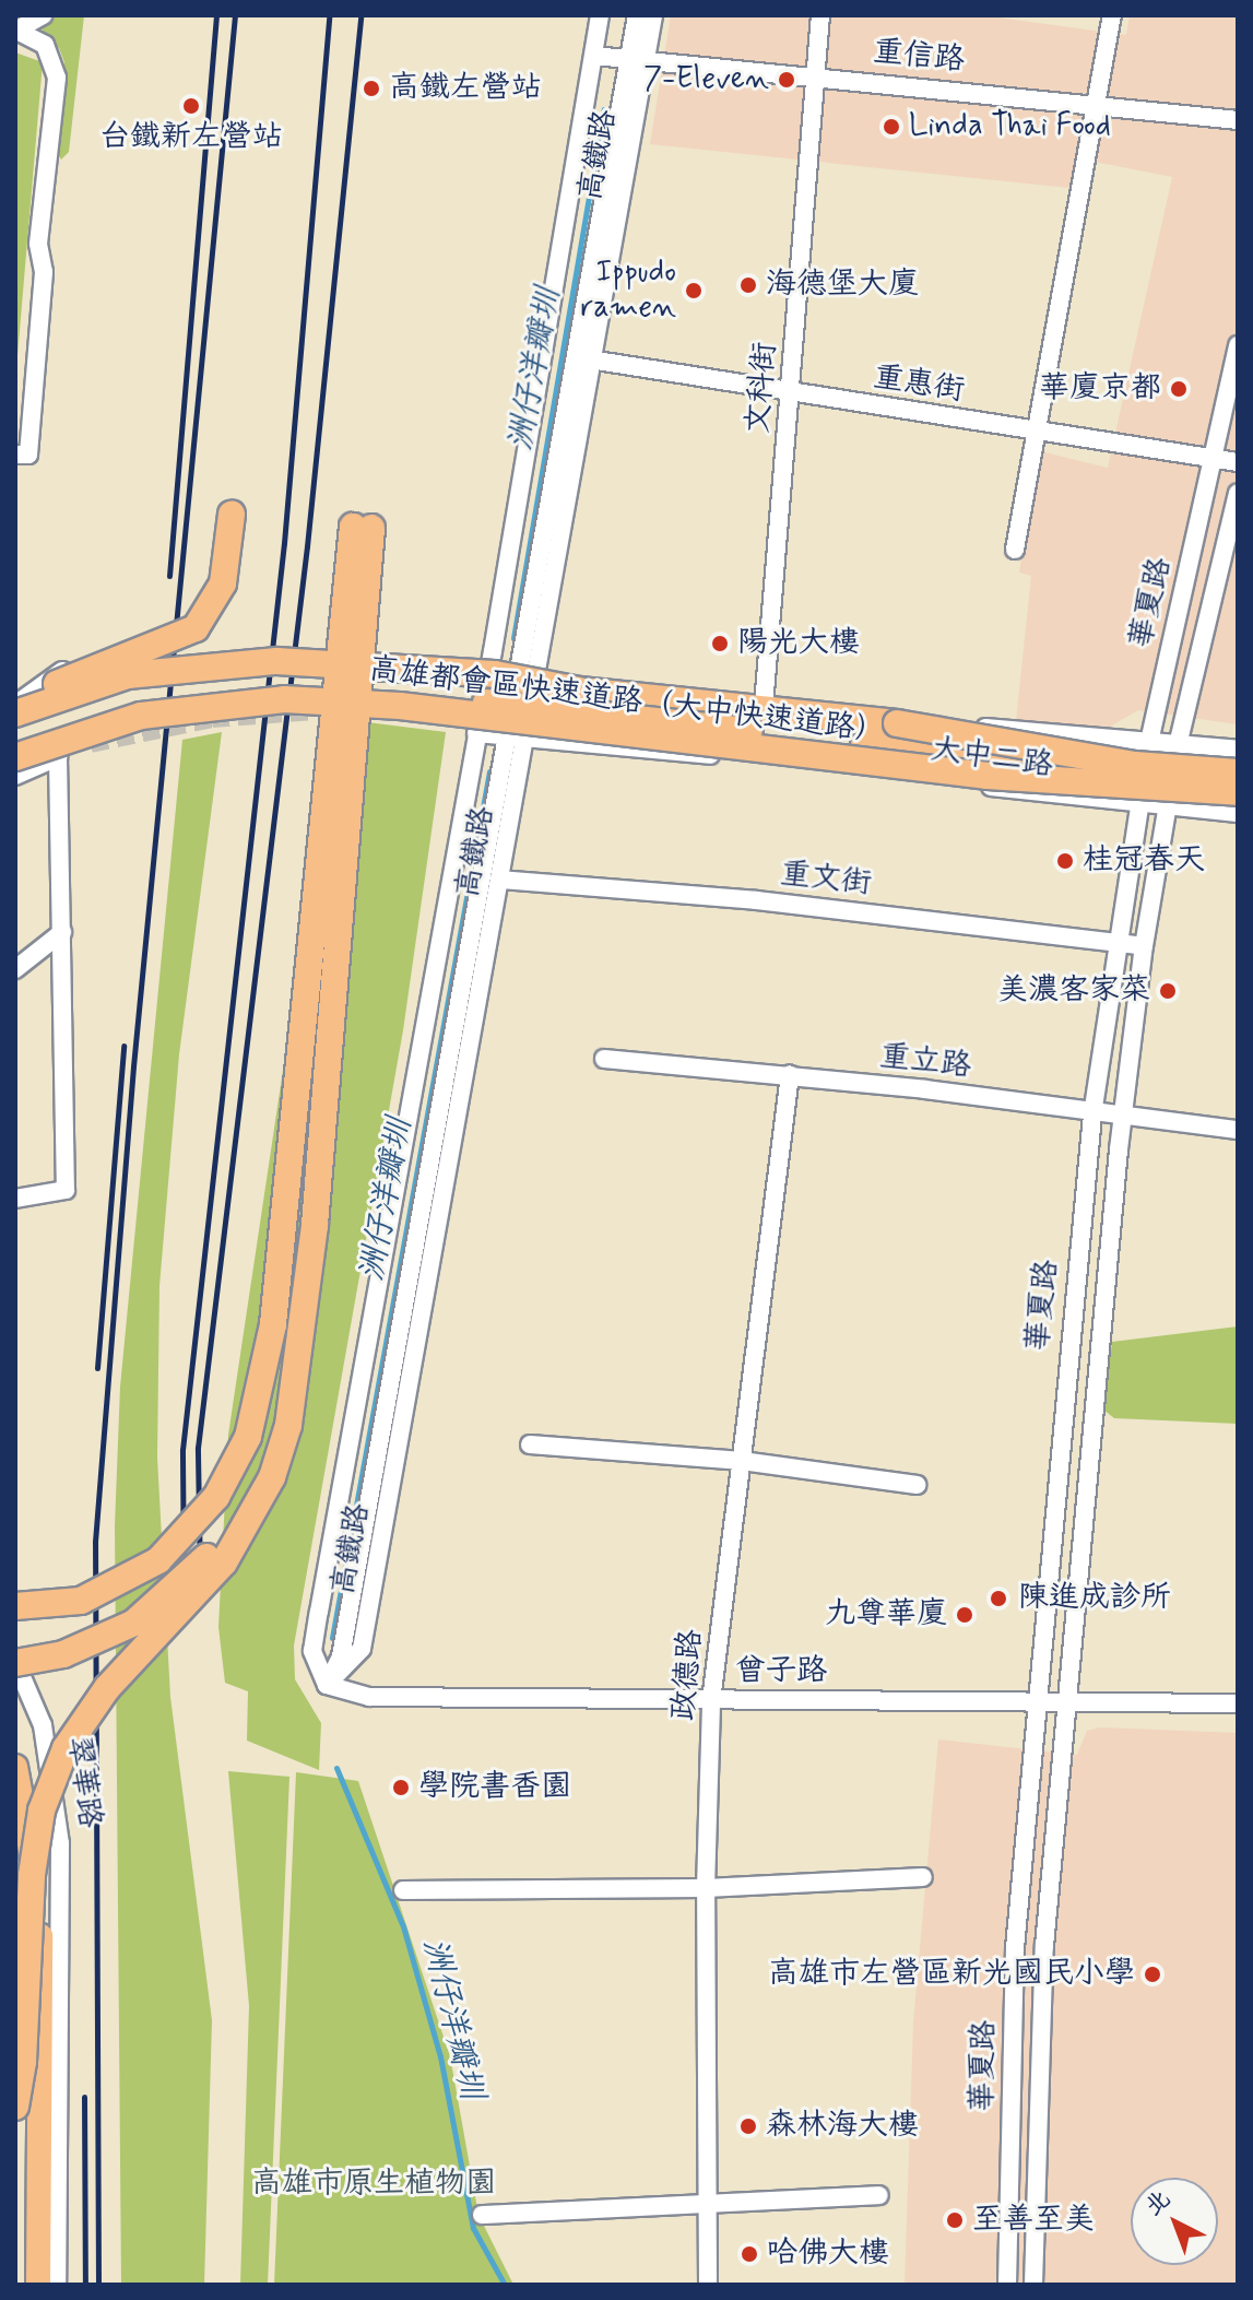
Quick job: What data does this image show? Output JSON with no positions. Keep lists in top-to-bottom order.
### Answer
{
  "streets": {
    "highway": ["高雄都會區快速道路（大中快速道路）"],
    "main road": ["翠華路"],
    "street": [
      "重信路",
      "高鐵路",
      "重惠街",
      "文科街",
      "華夏路",
      "大中二路",
      "重文街",
      "重立路",
      "曾子路",
      "政德路"
    ]
  },
  "crossings": [
    ["重信路", "高鐵路"],
    ["重信路", "文科街"],
    ["高鐵路", "重惠街"],
    ["高鐵路", "大中二路"],
    ["高鐵路", "重文街"],
    ["高鐵路", "曾子路"],
    ["重惠街", "文科街"],
    ["重惠街", "華夏路"],
    ["文科街", "大中二路"],
    ["華夏路", "大中二路"],
    ["華夏路", "重文街"],
    ["華夏路", "重立路"],
    ["華夏路", "曾子路"],
    ["重立路", "政德路"],
    ["曾子路", "政德路"]
  ],
  "water": ["洲仔洋瓣圳"],
  "parks": ["高雄市原生植物園"],
  "places": [
    "7-Eleven",
    "高鐵左營站",
    "台鐵新左營站",
    "Linda Thai Food",
    "海德堡大廈",
    "Ippudo ramen",
    "華廈京都",
    "陽光大樓",
    "桂冠春天",
    "美濃客家菜",
    "陳進成診所",
    "九尊華廈",
    "學院書香園",
    "高雄市左營區新光國民小學",
    "森林海大樓",
    "至善至美",
    "哈佛大樓"
  ],
  "north": "top left"
}
